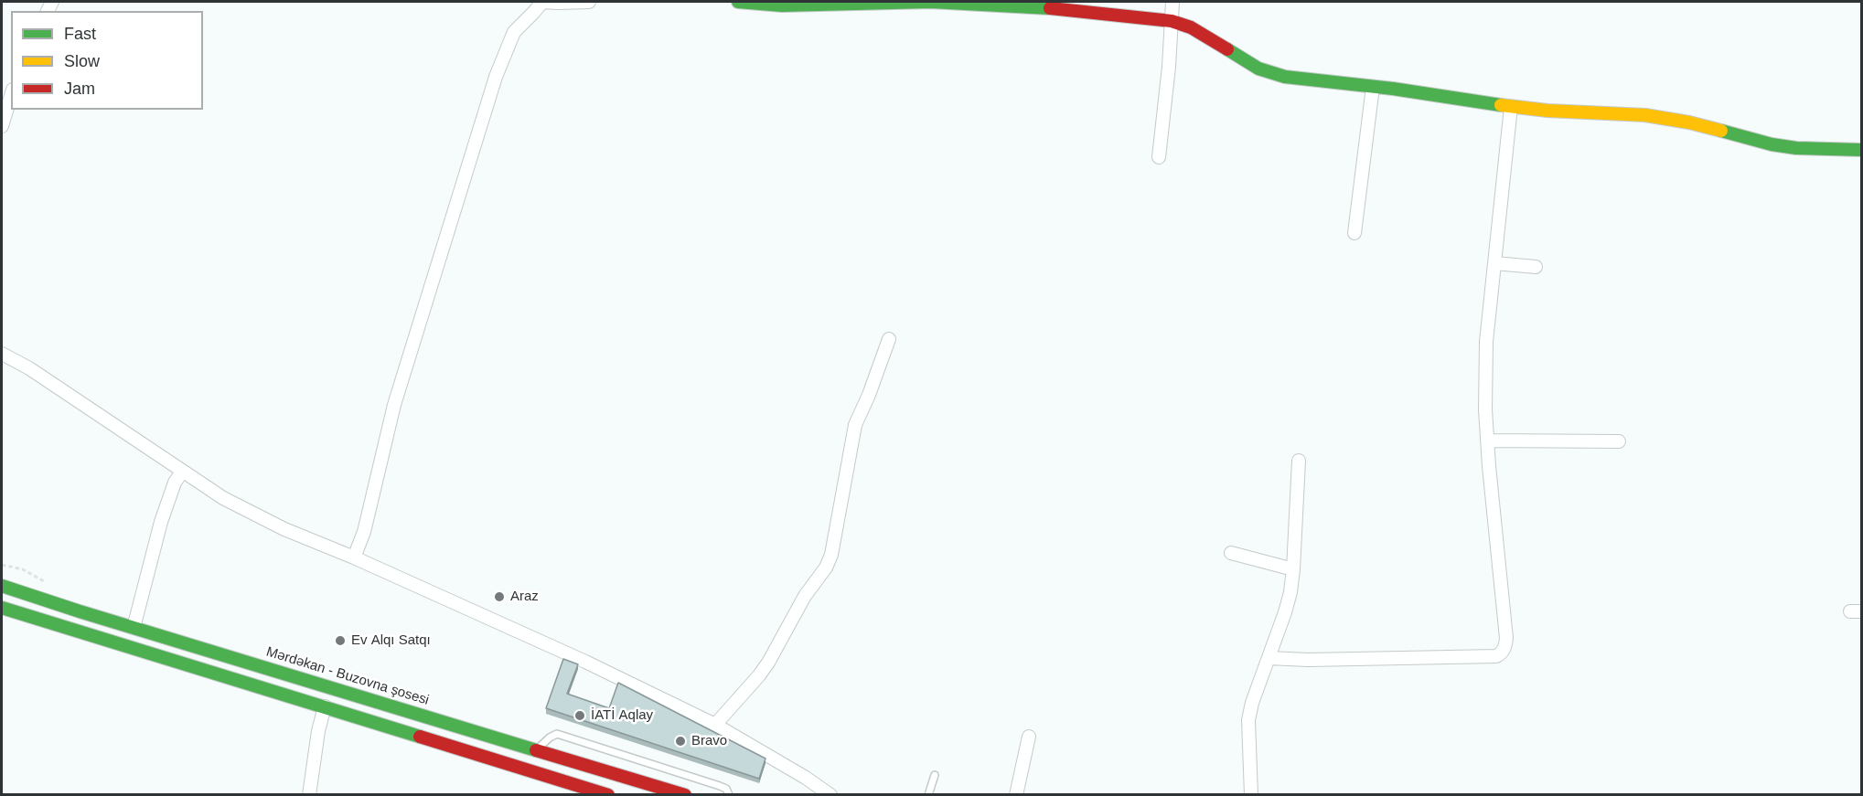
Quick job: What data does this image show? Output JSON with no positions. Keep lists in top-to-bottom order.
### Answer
{
  "streets": {
    "main road": ["Mərdəkan - Buzovna şosesi"]
  },
  "places": [
    "Araz",
    "Ev Alqı Satqı",
    "İATİ Aqlay",
    "Bravo"
  ],
  "legend": ["Fast", "Slow", "Jam"]
}
